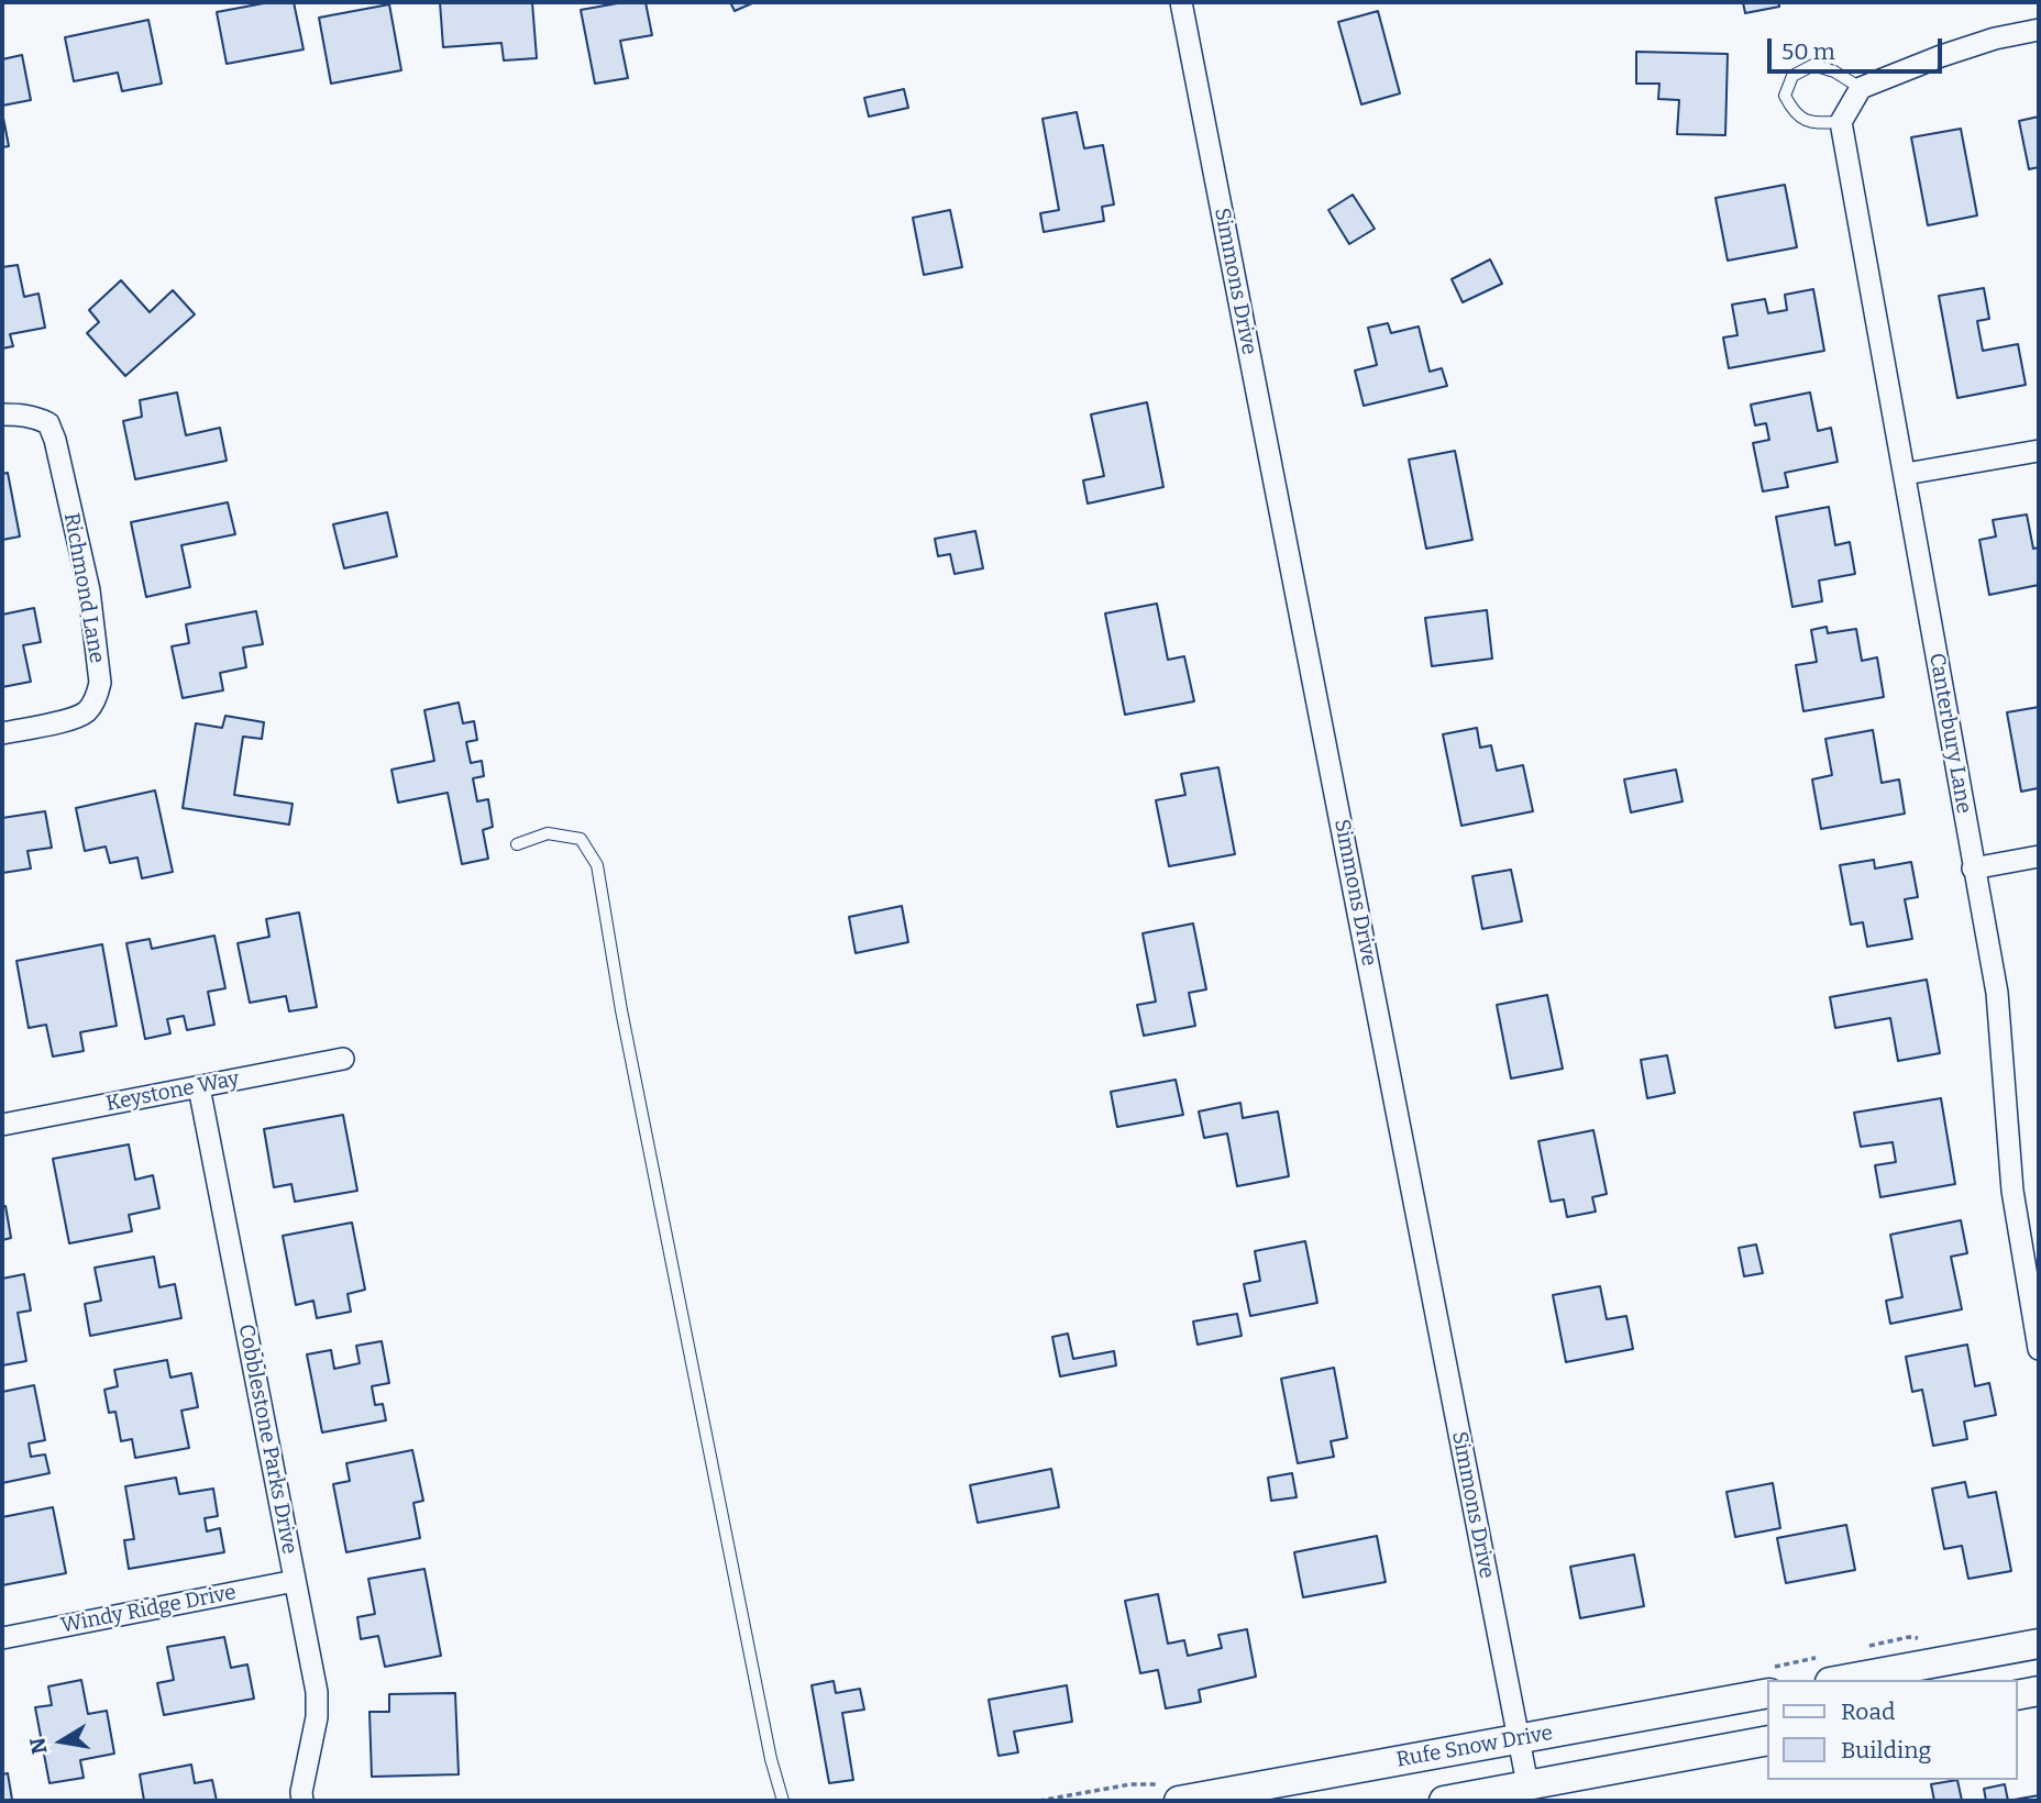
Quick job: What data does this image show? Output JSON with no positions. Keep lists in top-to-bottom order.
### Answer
{
  "streets": {
    "main road": ["Rufe Snow Drive"],
    "street": [
      "Simmons Drive",
      "Richmond Lane",
      "Canterbury Lane",
      "Keystone Way",
      "Cobblestone Parks Drive",
      "Windy Ridge Drive"
    ]
  },
  "crossings": [
    ["Simmons Drive", "Rufe Snow Drive"],
    ["Keystone Way", "Cobblestone Parks Drive"],
    ["Cobblestone Parks Drive", "Windy Ridge Drive"]
  ],
  "legend": ["Road", "Building"],
  "scale_bar": "50 m",
  "north": "left"
}
